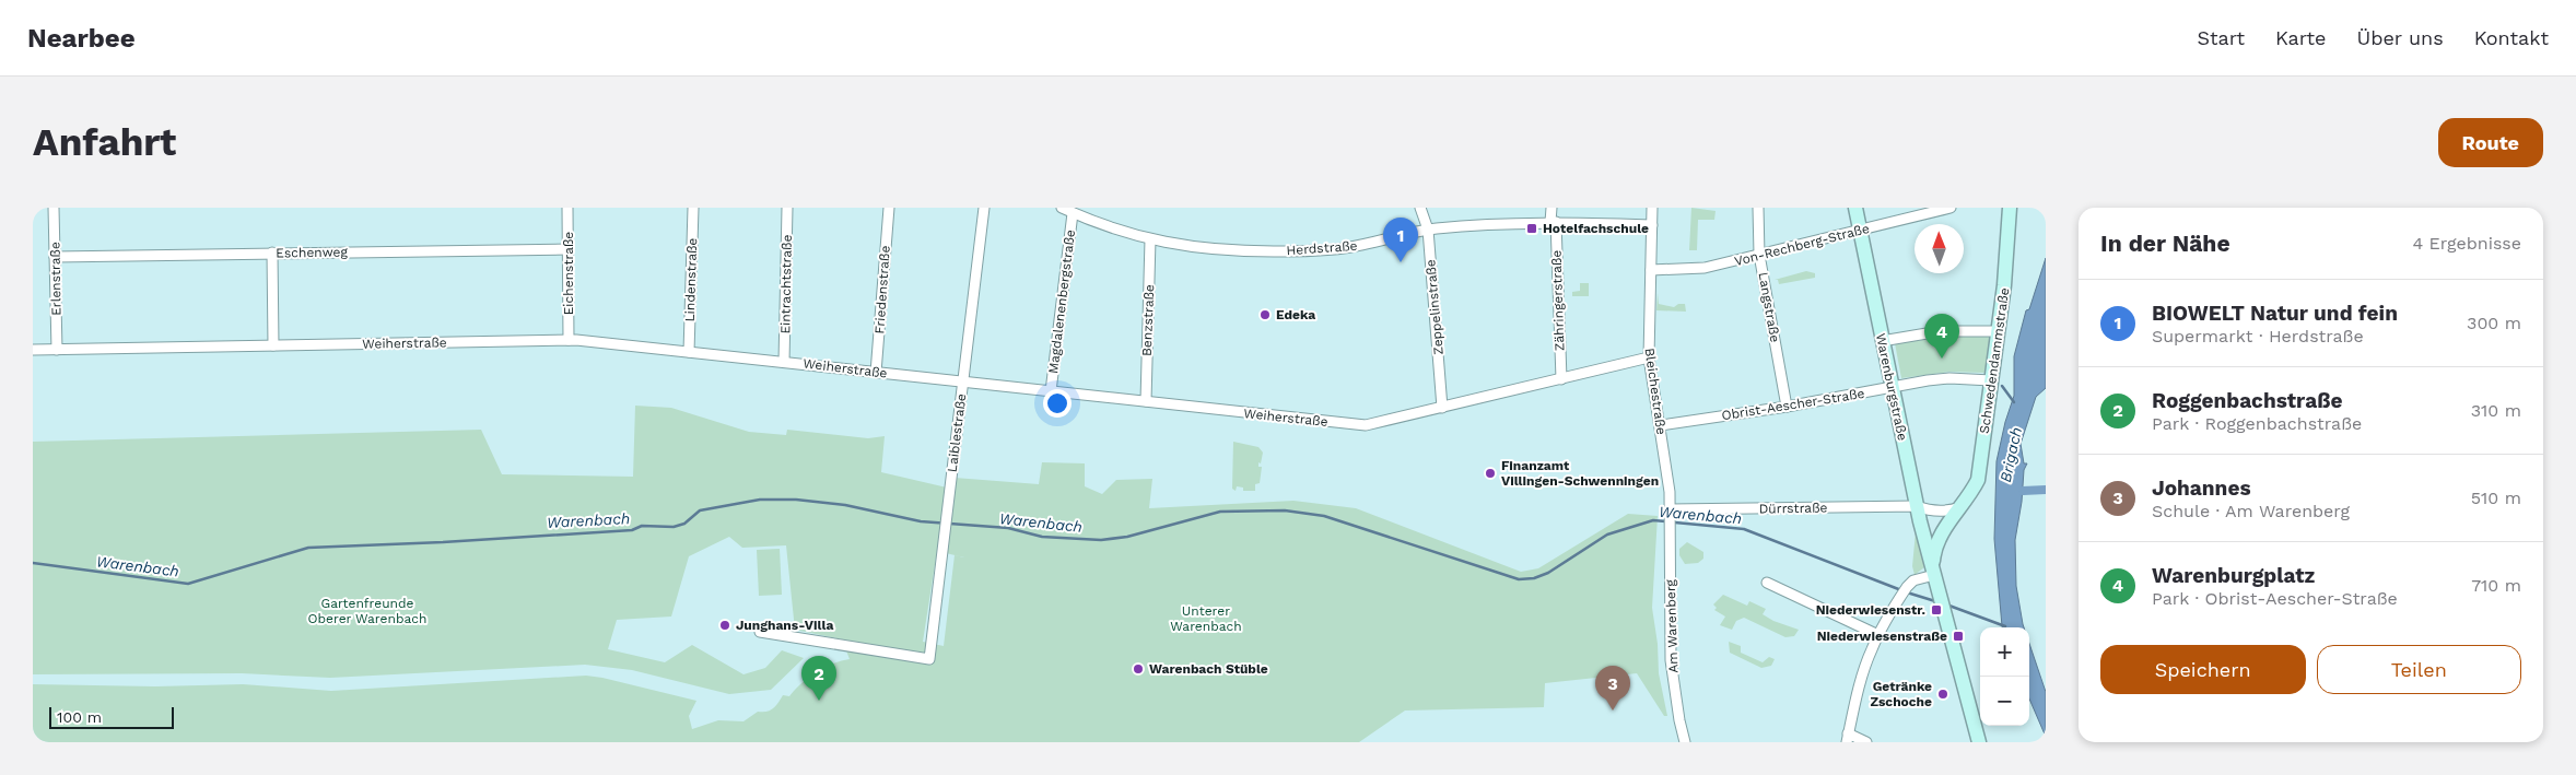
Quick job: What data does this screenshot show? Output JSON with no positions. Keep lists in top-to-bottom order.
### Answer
{
  "streets": {
    "street": [
      "Von-Rechberg-Straße",
      "Herdstraße",
      "Eschenweg",
      "Eichenstraße",
      "Erlenstraße",
      "Lindenstraße",
      "Eintrachtstraße",
      "Friedenstraße",
      "Zähringerstraße",
      "Magdalenenbergstraße",
      "Zeppelinstraße",
      "Langstraße",
      "Benzstraße",
      "Weiherstraße",
      "Schwedendammstraße",
      "Warenburgstraße",
      "Bleichestraße",
      "Obrist-Aescher-Straße",
      "Laiblestraße",
      "Dürrstraße",
      "Am Warenberg"
    ]
  },
  "crossings": [
    ["Von-Rechberg-Straße", "Langstraße"],
    ["Von-Rechberg-Straße", "Warenburgstraße"],
    ["Von-Rechberg-Straße", "Bleichestraße"],
    ["Herdstraße", "Zähringerstraße"],
    ["Herdstraße", "Magdalenenbergstraße"],
    ["Herdstraße", "Zeppelinstraße"],
    ["Herdstraße", "Benzstraße"],
    ["Herdstraße", "Bleichestraße"],
    ["Eschenweg", "Eichenstraße"],
    ["Eschenweg", "Erlenstraße"],
    ["Eichenstraße", "Weiherstraße"],
    ["Erlenstraße", "Weiherstraße"],
    ["Lindenstraße", "Weiherstraße"],
    ["Eintrachtstraße", "Weiherstraße"],
    ["Friedenstraße", "Weiherstraße"],
    ["Zähringerstraße", "Weiherstraße"],
    ["Magdalenenbergstraße", "Weiherstraße"],
    ["Zeppelinstraße", "Weiherstraße"],
    ["Langstraße", "Obrist-Aescher-Straße"],
    ["Benzstraße", "Weiherstraße"],
    ["Weiherstraße", "Bleichestraße"],
    ["Weiherstraße", "Laiblestraße"],
    ["Schwedendammstraße", "Warenburgstraße"],
    ["Schwedendammstraße", "Obrist-Aescher-Straße"],
    ["Warenburgstraße", "Obrist-Aescher-Straße"],
    ["Warenburgstraße", "Dürrstraße"],
    ["Bleichestraße", "Obrist-Aescher-Straße"],
    ["Bleichestraße", "Dürrstraße"],
    ["Bleichestraße", "Am Warenberg"],
    ["Dürrstraße", "Am Warenberg"]
  ],
  "water": ["Brigach", "Warenbach"],
  "parks": ["Gartenfreunde Oberer Warenbach", "Unterer Warenbach"],
  "places": {
    "transit": ["Hotelfachschule", "Niederwiesenstr.", "Niederwiesenstraße"],
    "other": [
      "Edeka",
      "Finanzamt Villingen-Schwenningen",
      "Junghans-Villa",
      "Warenbach Stüble",
      "Getränke Zschoche"
    ]
  },
  "scale_bar": "100 m",
  "north": "top",
  "page": {
    "header": "Nearbee",
    "nav": [
      "Start",
      "Karte",
      "Über uns",
      "Kontakt"
    ],
    "buttons": [
      "Route",
      ["Speichern", "Teilen"]
    ],
    "title": "Anfahrt",
    "heading": ["In der Nähe", "4 Ergebnisse"],
    "pins": [
      "1",
      "4",
      "2",
      "3"
    ],
    "list": [
      {
        "mark": "1",
        "name": "BIOWELT Natur und fein",
        "note": "Supermarkt · Herdstraße",
        "value": "300 m"
      },
      {
        "mark": "2",
        "name": "Roggenbachstraße",
        "note": "Park · Roggenbachstraße",
        "value": "310 m"
      },
      {
        "mark": "3",
        "name": "Johannes",
        "note": "Schule · Am Warenberg",
        "value": "510 m"
      },
      {
        "mark": "4",
        "name": "Warenburgplatz",
        "note": "Park · Obrist-Aescher-Straße",
        "value": "710 m"
      }
    ],
    "map_buttons": ["+", "−"],
    "scale": "100 m"
  }
}
